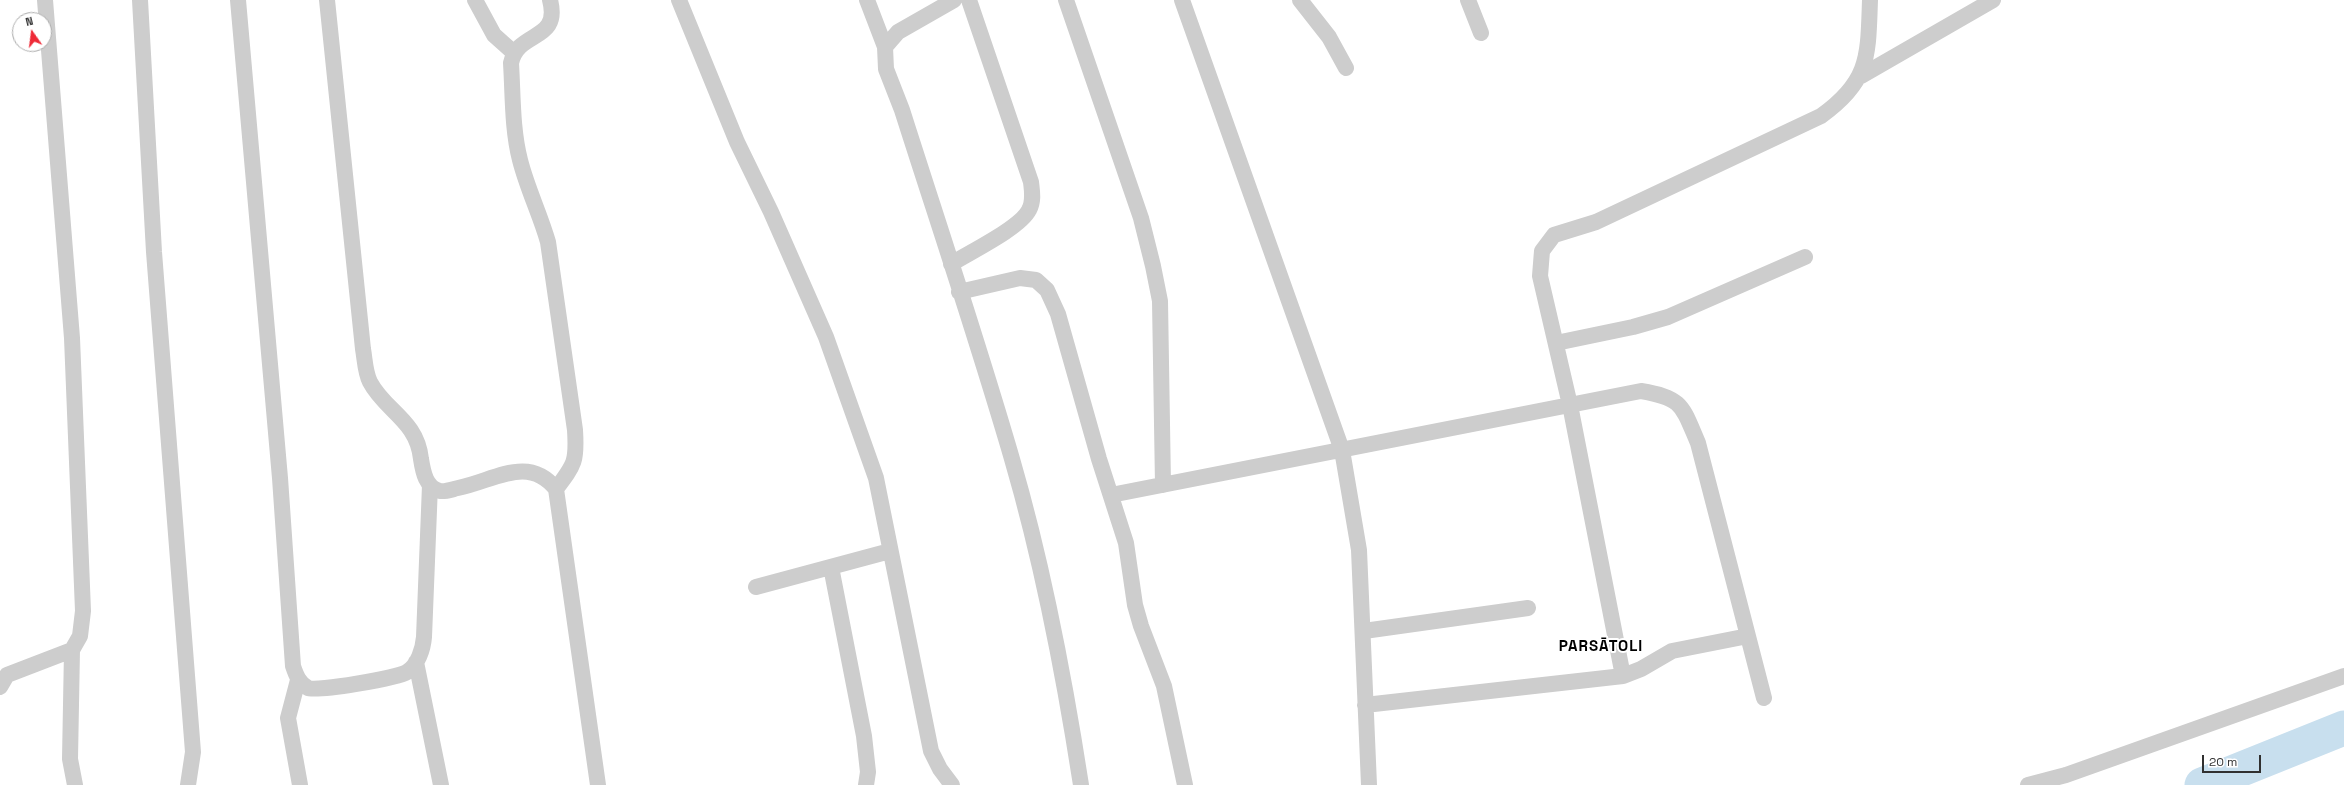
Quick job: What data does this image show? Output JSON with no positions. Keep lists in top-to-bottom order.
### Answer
{
  "districts": ["PARSĀTOLI"],
  "scale_bar": "20 m",
  "north": "top"
}
